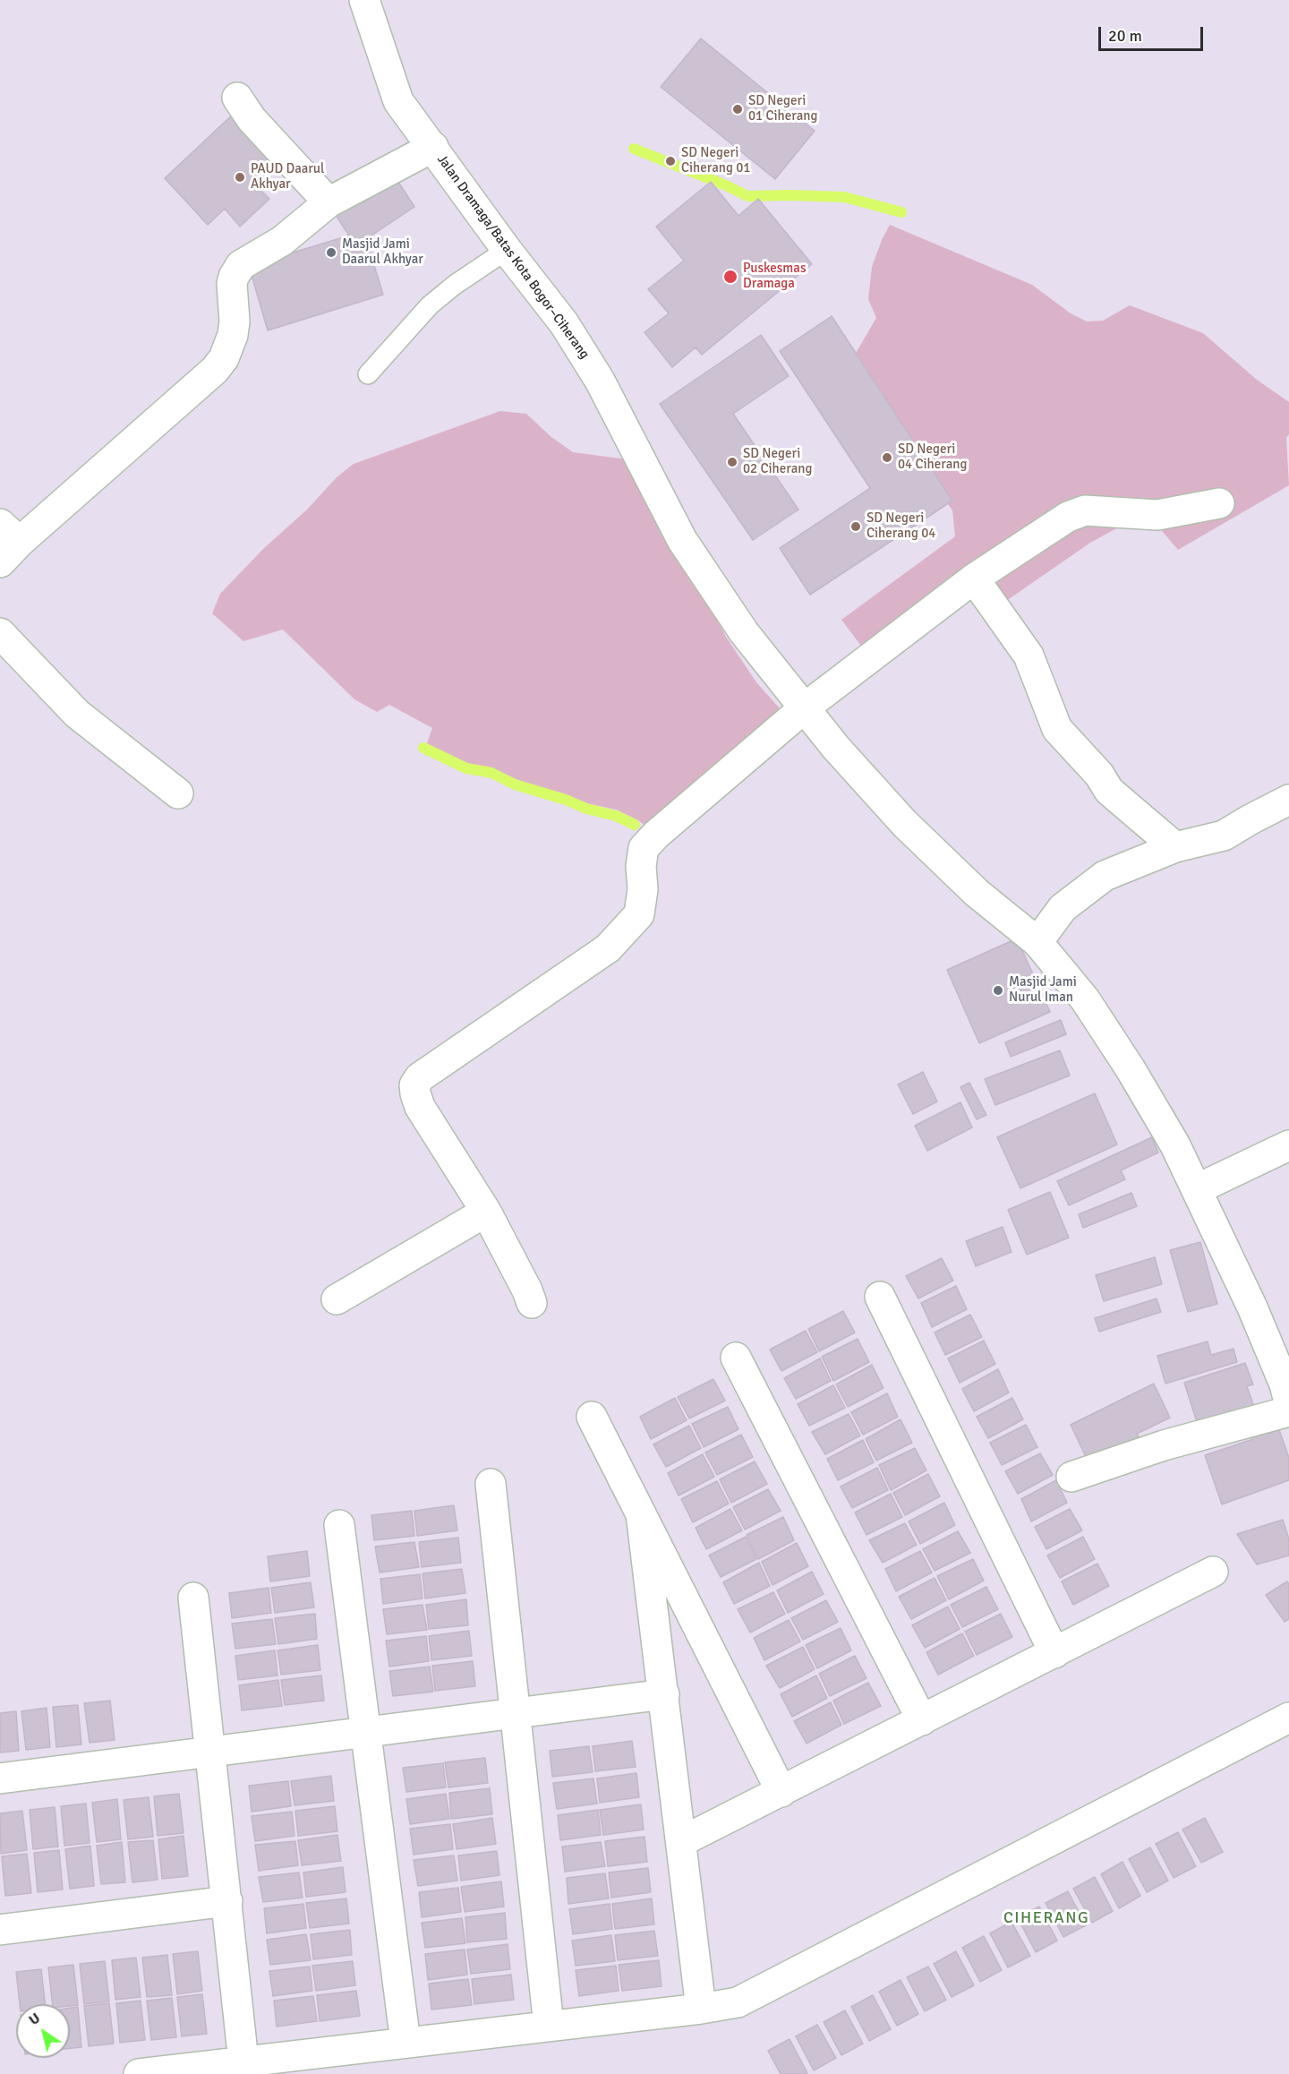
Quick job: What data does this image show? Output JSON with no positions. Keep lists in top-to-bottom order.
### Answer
{
  "streets": {
    "street": ["Jalan Dramaga/Batas Kota Bogor–Ciherang"]
  },
  "districts": ["CIHERANG"],
  "places": [
    "SD Negeri 01 Ciherang",
    "SD Negeri Ciherang 01",
    "PAUD Daarul Akhyar",
    "Masjid Jami Daarul Akhyar",
    "Puskesmas Dramaga",
    "SD Negeri 04 Ciherang",
    "SD Negeri 02 Ciherang",
    "SD Negeri Ciherang 04",
    "Masjid Jami Nurul Iman"
  ],
  "scale_bar": "20 m",
  "north": "top left"
}
